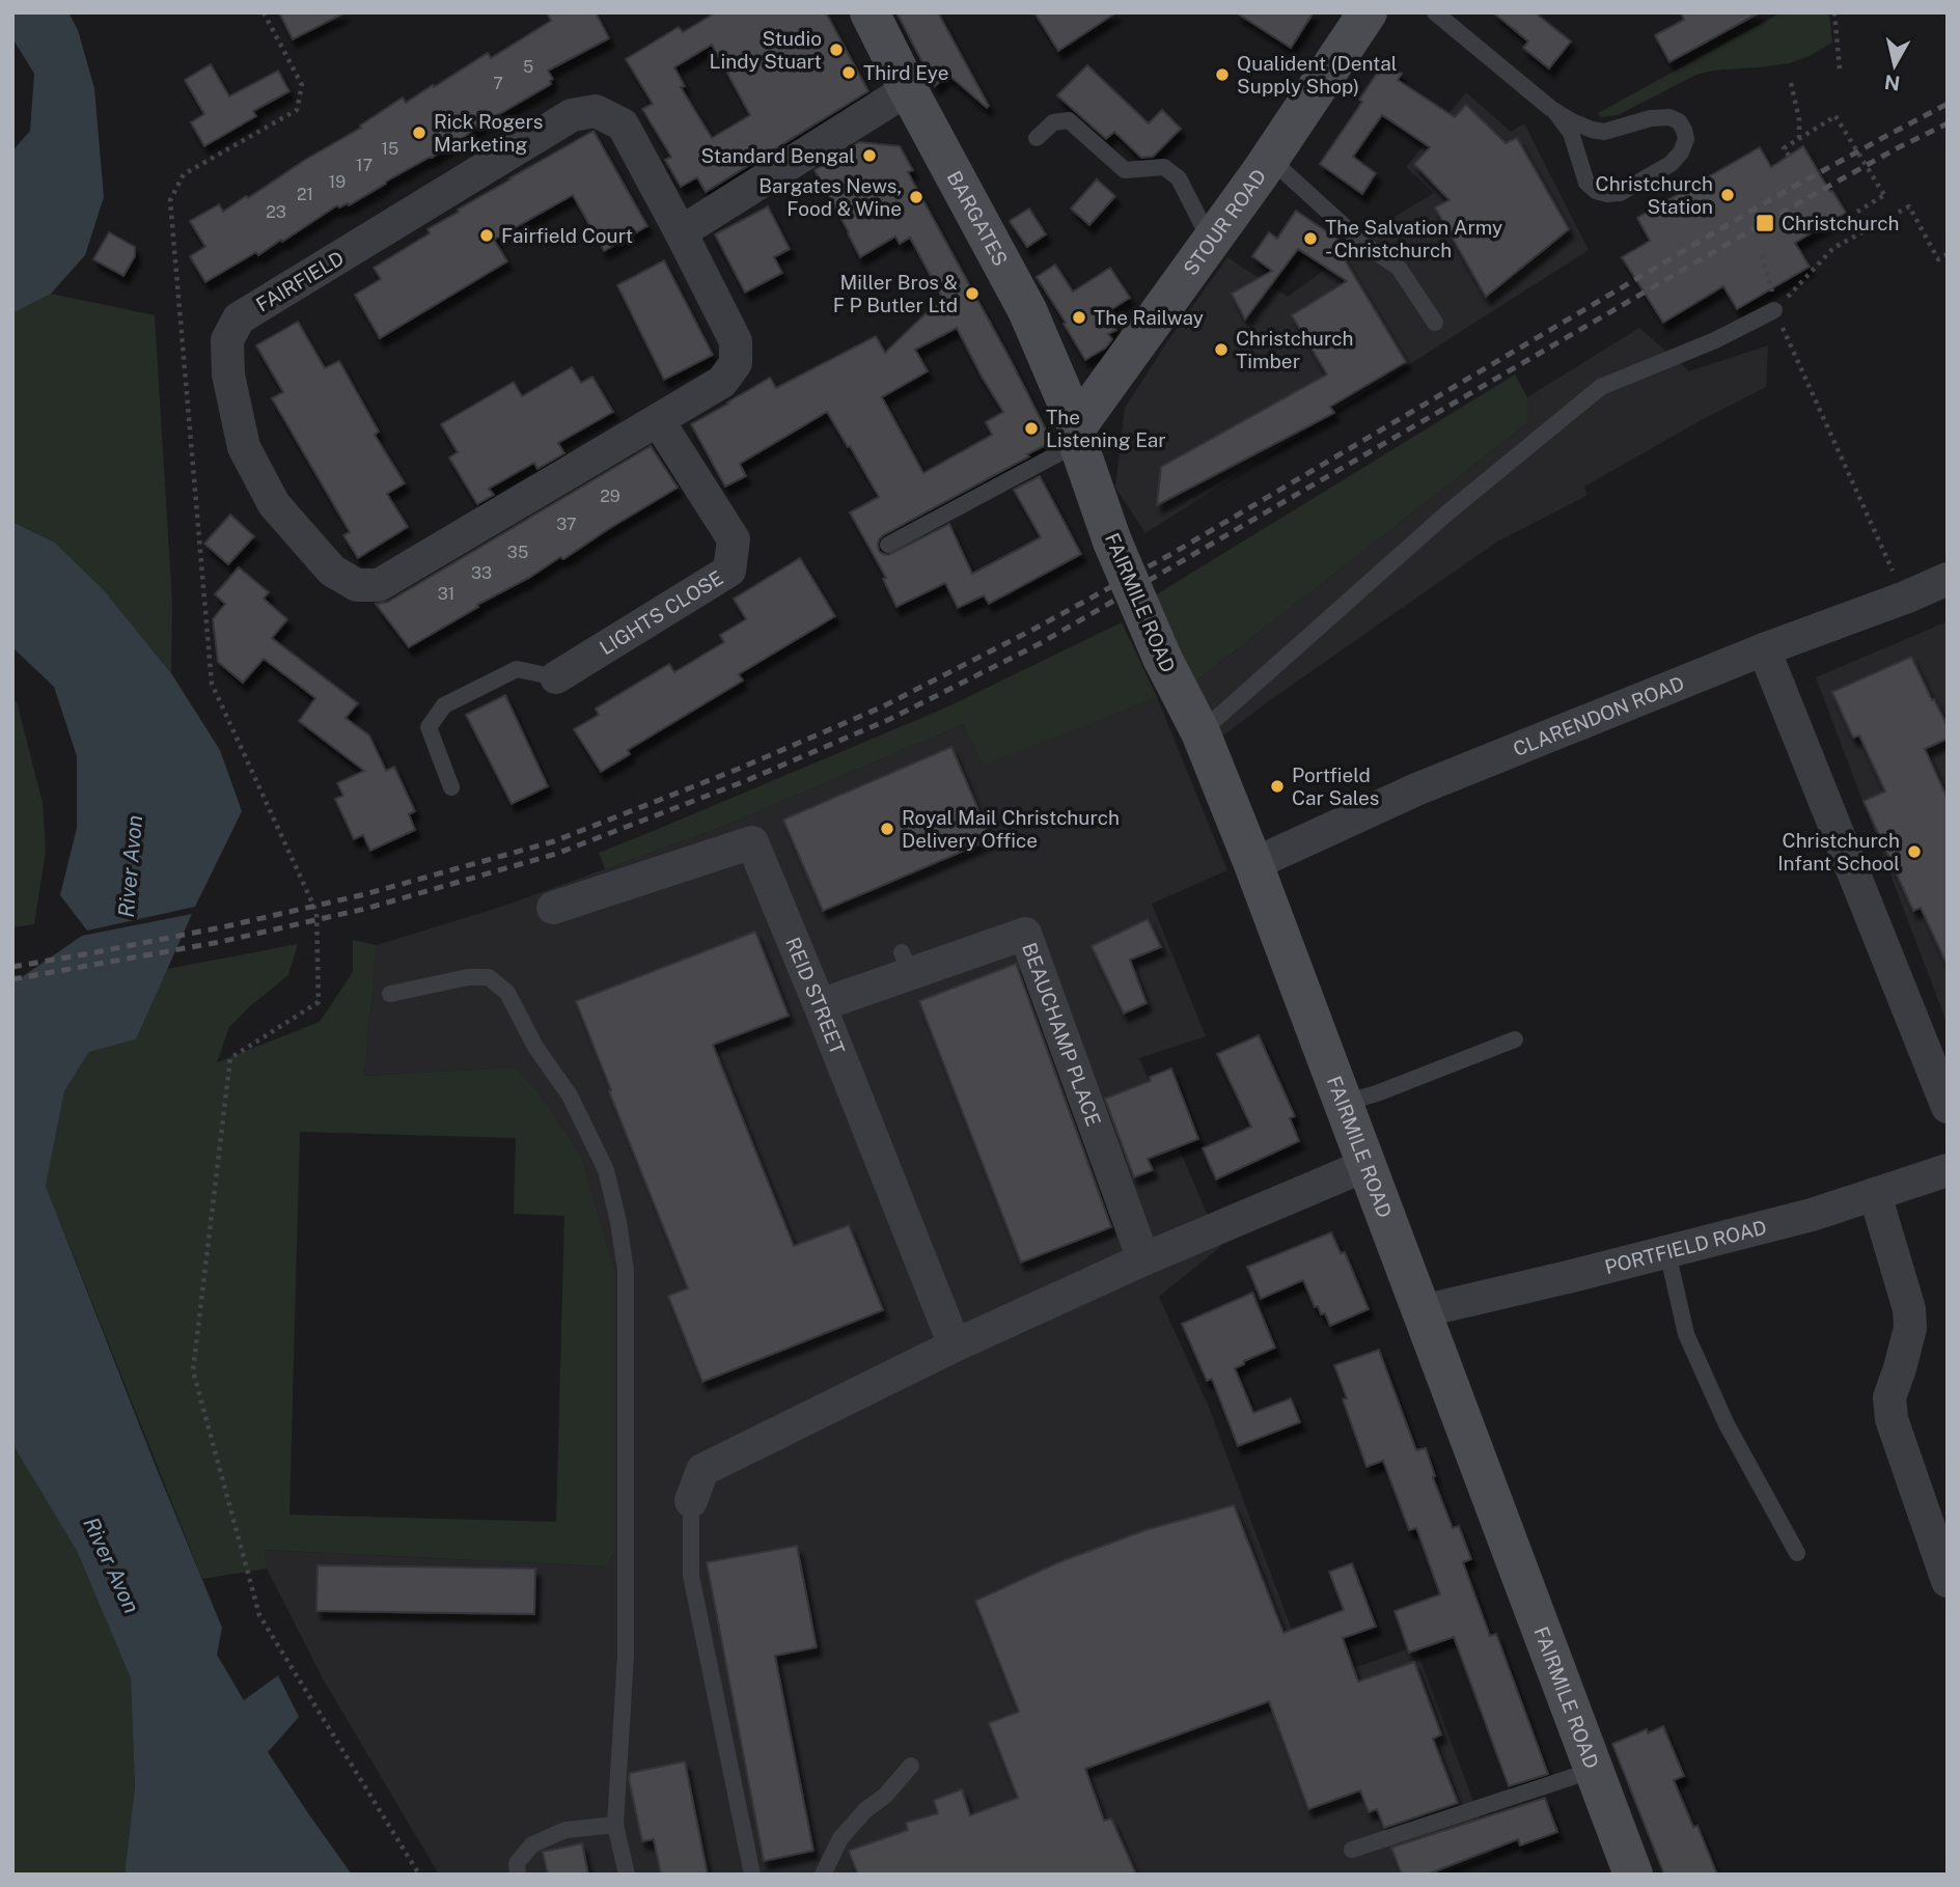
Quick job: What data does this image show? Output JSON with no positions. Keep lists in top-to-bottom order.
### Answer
{
  "streets": {
    "main road": ["BARGATES", "STOUR ROAD", "FAIRMILE ROAD"],
    "street": [
      "FAIRFIELD",
      "LIGHTS CLOSE",
      "CLARENDON ROAD",
      "REID STREET",
      "BEAUCHAMP PLACE",
      "PORTFIELD ROAD"
    ]
  },
  "crossings": [
    ["BARGATES", "STOUR ROAD"],
    ["BARGATES", "FAIRMILE ROAD"],
    ["STOUR ROAD", "FAIRMILE ROAD"],
    ["FAIRFIELD", "LIGHTS CLOSE"],
    ["FAIRMILE ROAD", "CLARENDON ROAD"],
    ["FAIRMILE ROAD", "PORTFIELD ROAD"],
    ["REID STREET", "BEAUCHAMP PLACE"]
  ],
  "water": ["River Avon"],
  "places": {
    "other": [
      "Studio Lindy Stuart",
      "Third Eye",
      "Qualident (Dental Supply Shop)",
      "Rick Rogers Marketing",
      "Standard Bengal",
      "Christchurch Station",
      "Bargates News, Food & Wine",
      "Fairfield Court",
      "The Salvation Army - Christchurch",
      "Miller Bros & F P Butler Ltd",
      "The Railway",
      "Christchurch Timber",
      "The Listening Ear",
      "Portfield Car Sales",
      "Royal Mail Christchurch Delivery Office",
      "Christchurch Infant School"
    ],
    "transit": ["Christchurch"]
  },
  "house_numbers": [
    "5",
    "7",
    "15",
    "17",
    "19",
    "21",
    "23",
    "29",
    "37",
    "35",
    "33",
    "31"
  ],
  "north": "bottom"
}
